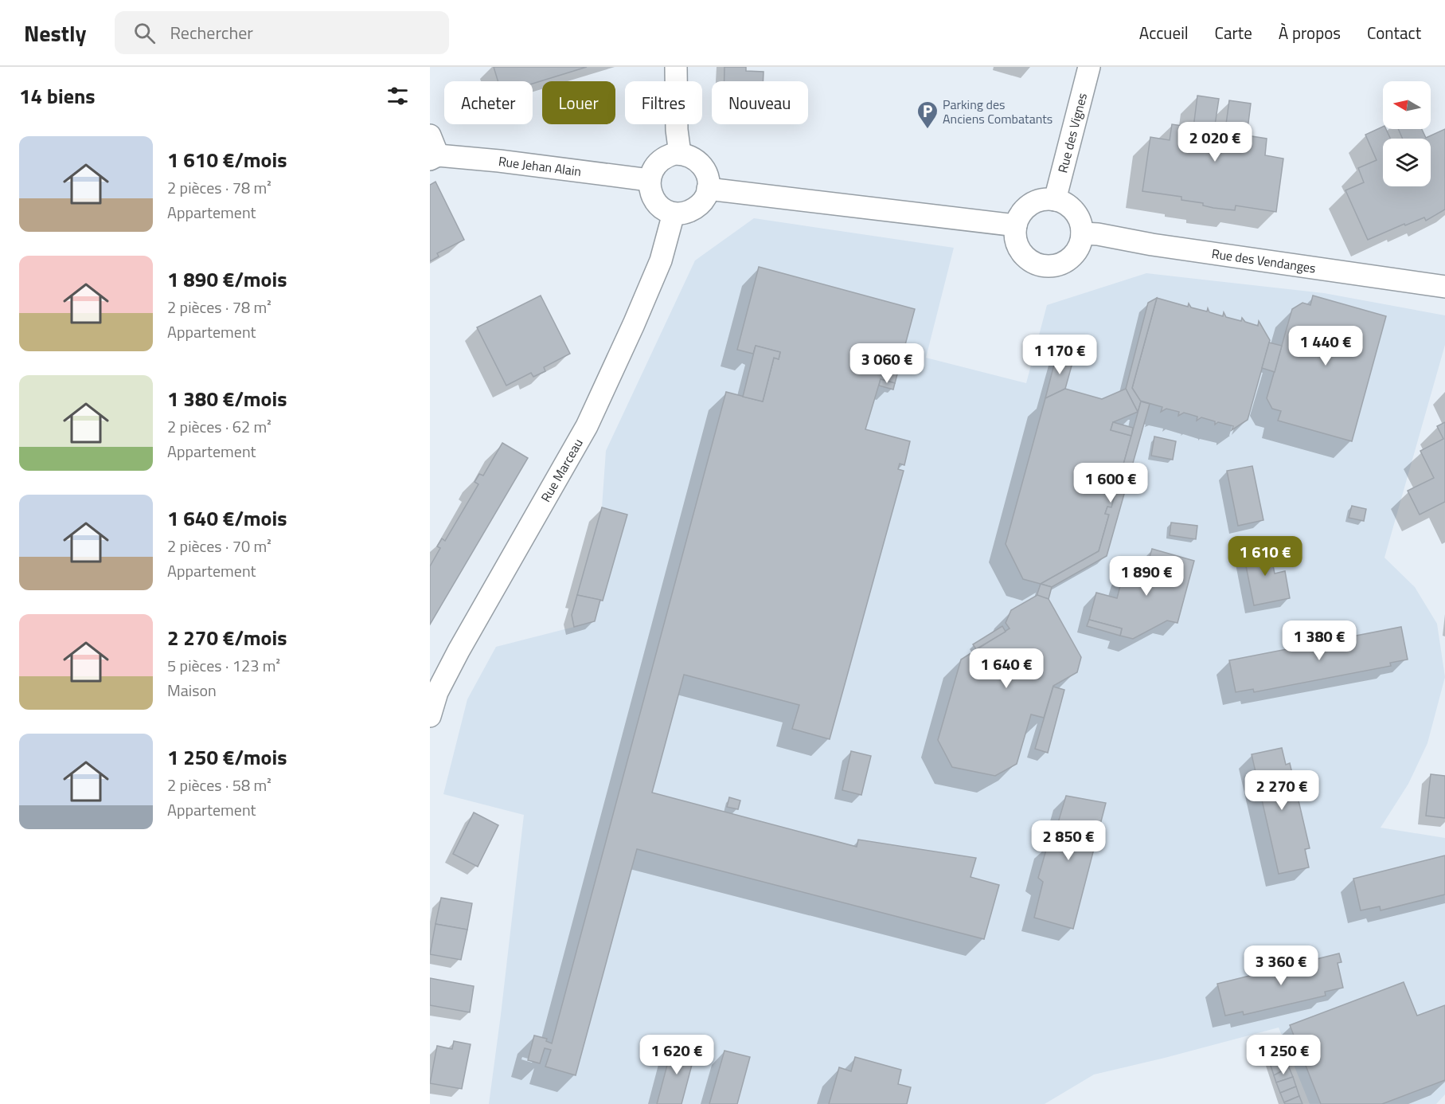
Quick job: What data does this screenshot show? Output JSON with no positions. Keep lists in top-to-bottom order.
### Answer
{
  "streets": {
    "street": [
      "Rue des Vignes",
      "Rue Jehan Alain",
      "Rue des Vendanges",
      "Rue Marceau"
    ]
  },
  "crossings": [
    ["Rue des Vignes", "Rue des Vendanges"],
    ["Rue Jehan Alain", "Rue Marceau"]
  ],
  "places": {
    "parking": ["Parking des Anciens Combatants"]
  },
  "north": "left",
  "page": {
    "header": "Nestly",
    "search": "Rechercher",
    "nav": [
      "Accueil",
      "Carte",
      "À propos",
      "Contact"
    ],
    "heading": "14 biens",
    "chip": [
      "Acheter",
      "Louer",
      "Filtres",
      "Nouveau"
    ],
    "price": [
      "2 020 €",
      "1 440 €",
      "1 170 €",
      "3 060 €",
      "1 600 €",
      "1 610 €",
      "1 890 €",
      "1 380 €",
      "1 640 €",
      "2 270 €",
      "2 850 €",
      "3 360 €",
      "1 620 €",
      "1 250 €"
    ],
    "list": [
      {
        "name": "1 610 €/mois",
        "note": "2 pièces · 78 m² · Appartement"
      },
      {
        "name": "1 890 €/mois",
        "note": "2 pièces · 78 m² · Appartement"
      },
      {
        "name": "1 380 €/mois",
        "note": "2 pièces · 62 m² · Appartement"
      },
      {
        "name": "1 640 €/mois",
        "note": "2 pièces · 70 m² · Appartement"
      },
      {
        "name": "2 270 €/mois",
        "note": "5 pièces · 123 m² · Maison"
      },
      {
        "name": "1 250 €/mois",
        "note": "2 pièces · 58 m² · Appartement"
      }
    ]
  }
}
